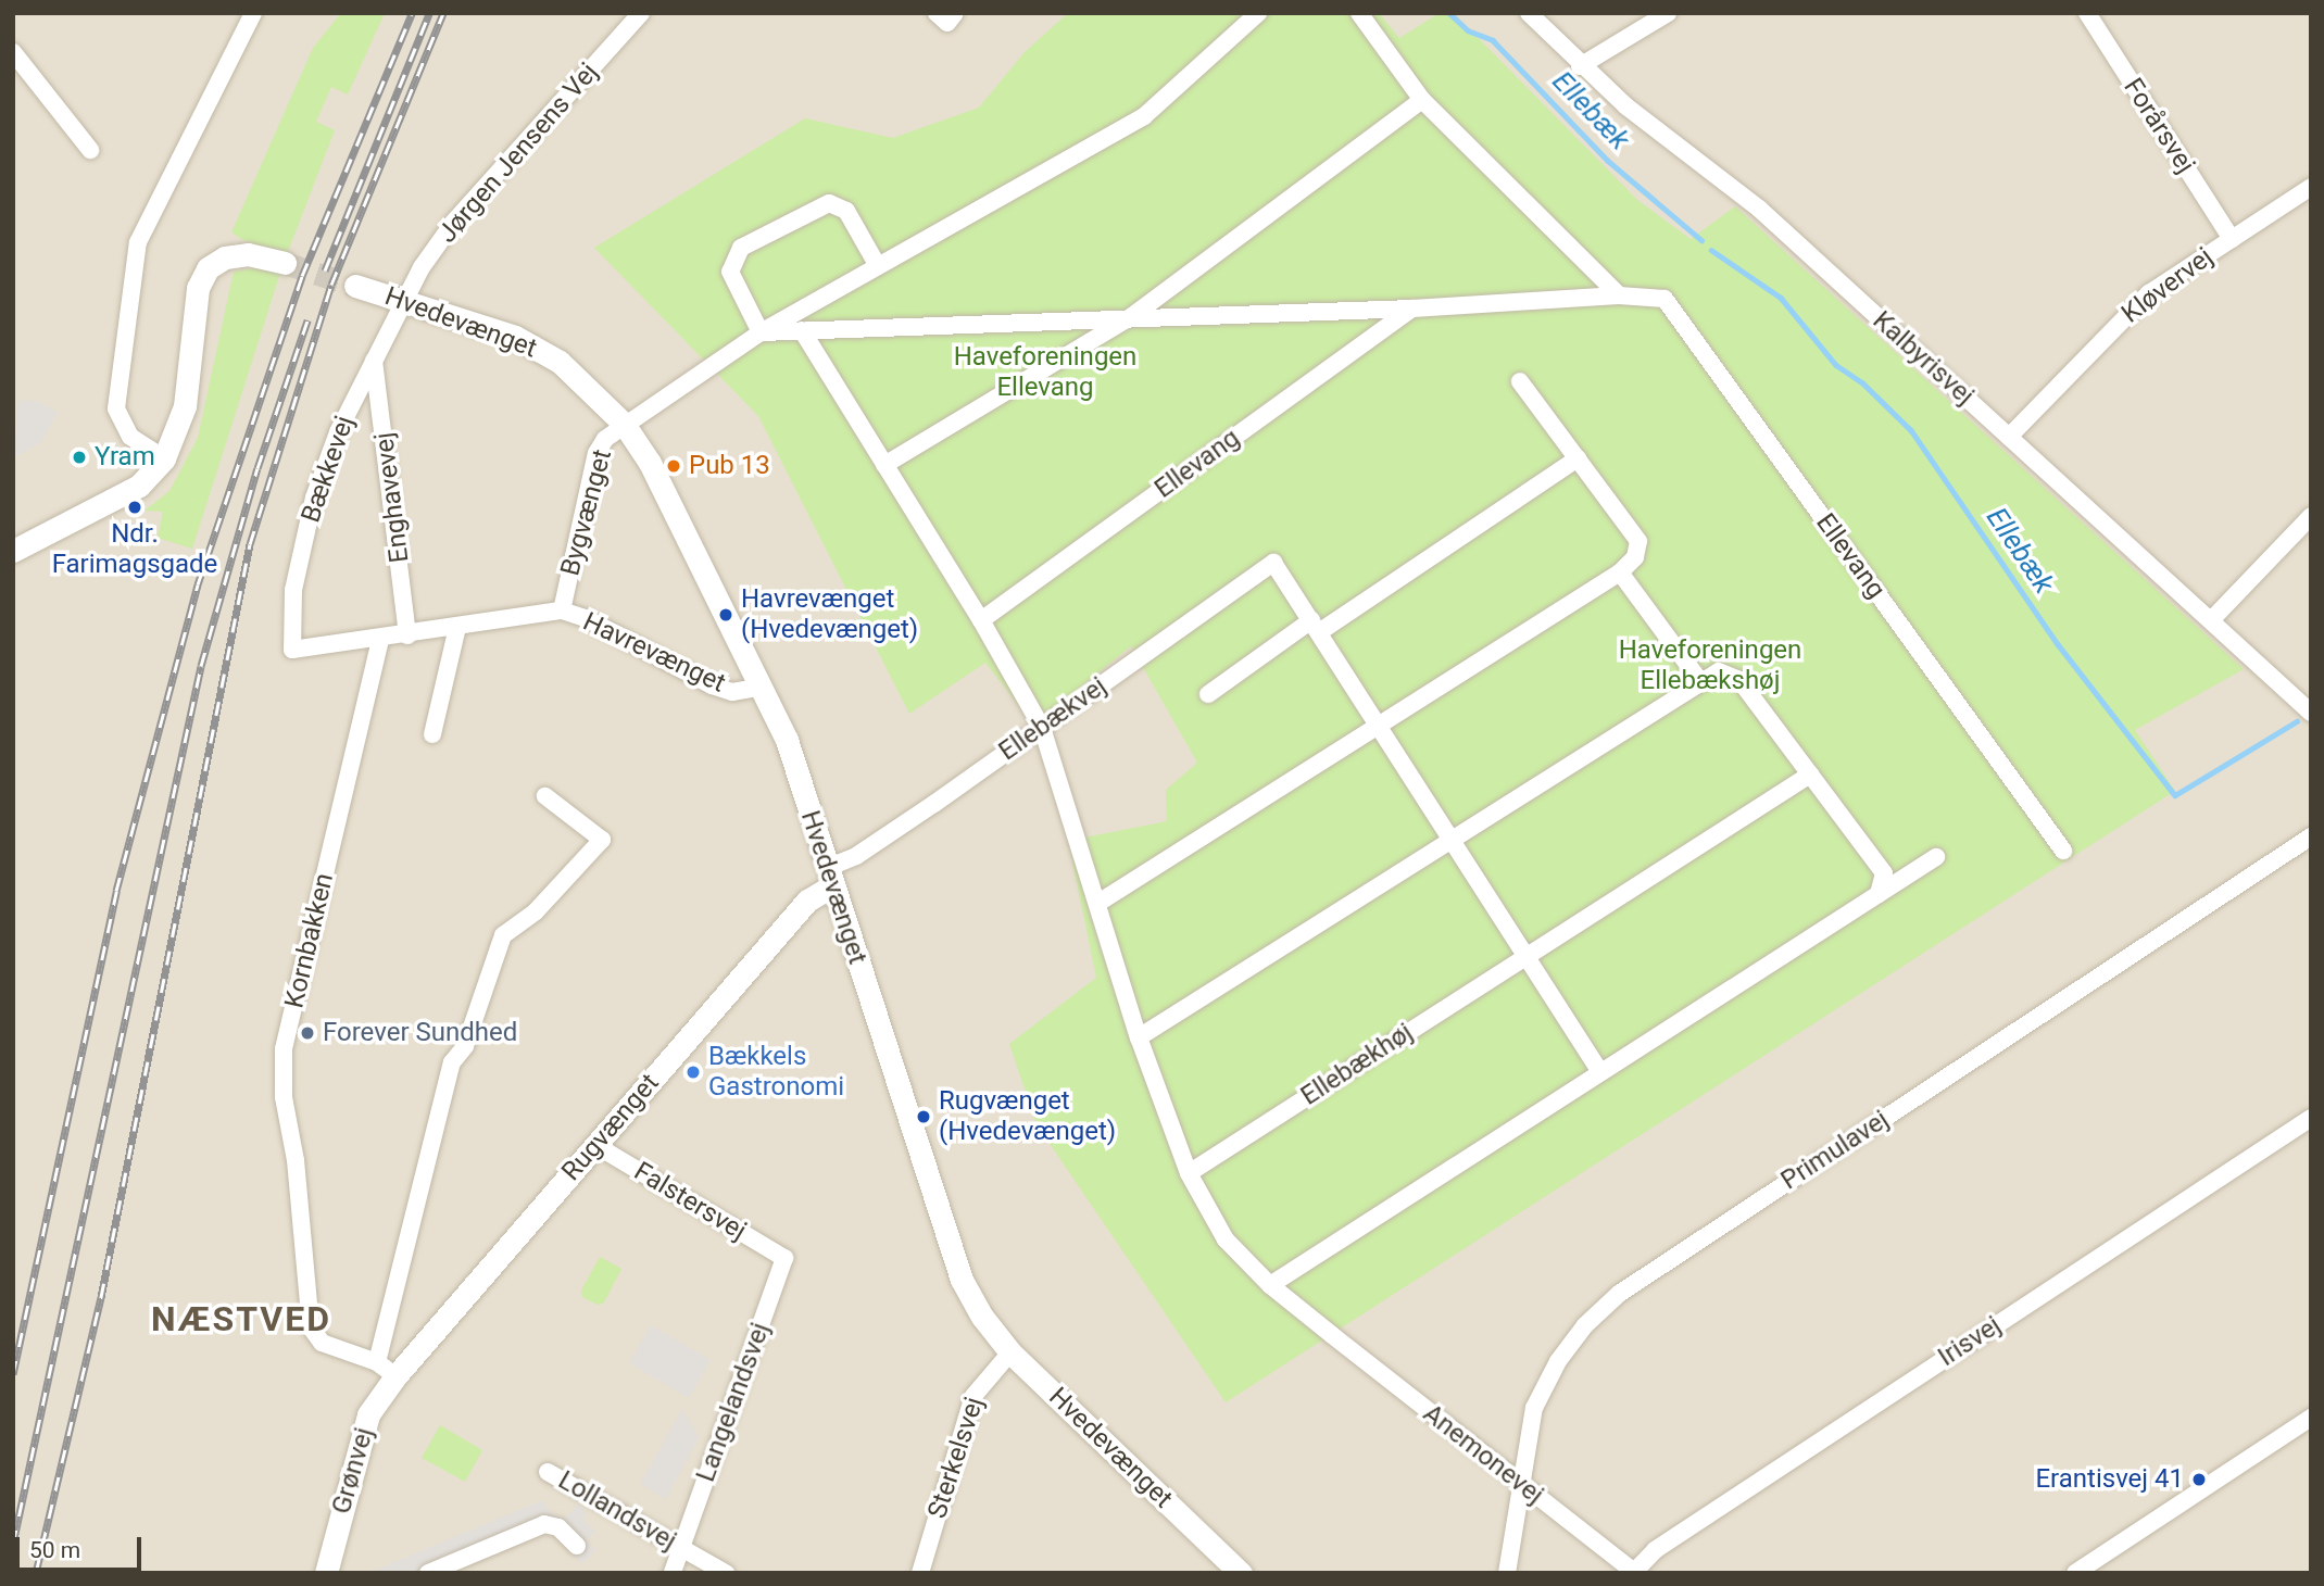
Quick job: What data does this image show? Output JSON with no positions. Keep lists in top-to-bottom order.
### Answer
{
  "streets": {
    "street": [
      "Forårsvej",
      "Jørgen Jensens Vej",
      "Kløvervej",
      "Hvedevænget",
      "Kalbyrisvej",
      "Ellevang",
      "Bækkevej",
      "Enghavevej",
      "Bygvænget",
      "Havrevænget",
      "Ellebækvej",
      "Kornbakken",
      "Ellebækhøj",
      "Rugvænget",
      "Primulavej",
      "Falstersvej",
      "Irisvej",
      "Langelandsvej",
      "Anemonevej",
      "Sterkelsvej",
      "Grønvej",
      "Lollandsvej"
    ]
  },
  "crossings": [
    ["Forårsvej", "Kløvervej"],
    ["Jørgen Jensens Vej", "Hvedevænget"],
    ["Jørgen Jensens Vej", "Bækkevej"],
    ["Kløvervej", "Kalbyrisvej"],
    ["Hvedevænget", "Bækkevej"],
    ["Hvedevænget", "Bygvænget"],
    ["Hvedevænget", "Havrevænget"],
    ["Hvedevænget", "Ellebækvej"],
    ["Hvedevænget", "Rugvænget"],
    ["Hvedevænget", "Sterkelsvej"],
    ["Bækkevej", "Enghavevej"],
    ["Bækkevej", "Havrevænget"],
    ["Enghavevej", "Havrevænget"],
    ["Bygvænget", "Havrevænget"],
    ["Havrevænget", "Kornbakken"],
    ["Ellebækvej", "Rugvænget"],
    ["Kornbakken", "Rugvænget"],
    ["Kornbakken", "Grønvej"],
    ["Rugvænget", "Falstersvej"],
    ["Rugvænget", "Grønvej"],
    ["Primulavej", "Anemonevej"],
    ["Falstersvej", "Langelandsvej"],
    ["Irisvej", "Anemonevej"],
    ["Langelandsvej", "Lollandsvej"]
  ],
  "districts": ["NÆSTVED"],
  "water": ["Ellebæk"],
  "parks": ["Haveforeningen Ellevang", "Haveforeningen Ellebækshøj"],
  "places": [
    "Yram",
    "Pub 13",
    "Ndr. Farimagsgade",
    "Havrevænget (Hvedevænget)",
    "Forever Sundhed",
    "Bækkels Gastronomi",
    "Rugvænget (Hvedevænget)",
    "Erantisvej 41"
  ],
  "scale_bar": "50 m"
}
